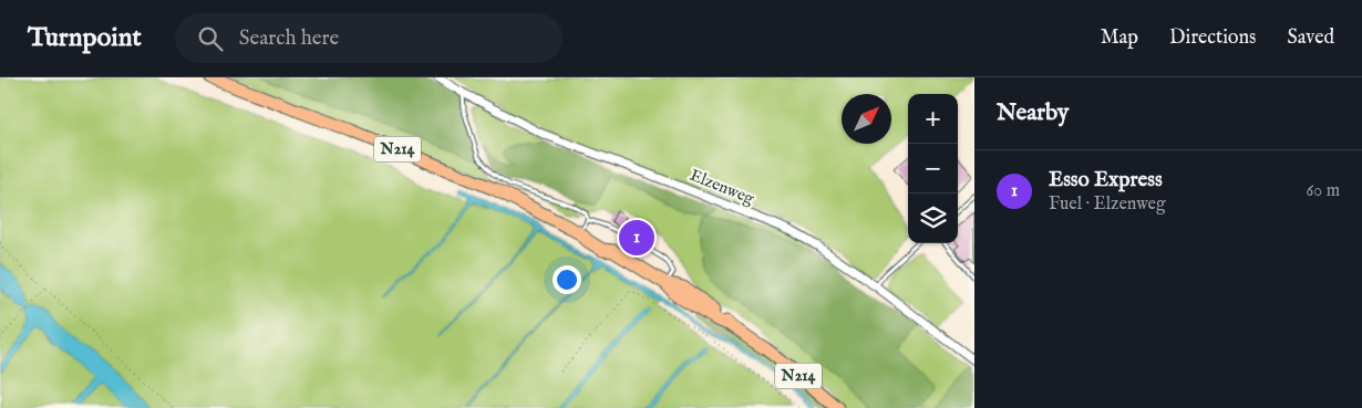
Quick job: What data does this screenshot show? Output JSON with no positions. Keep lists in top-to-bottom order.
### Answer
{
  "streets": {
    "main road": ["N214"],
    "street": ["Elzenweg"]
  },
  "north": "top right",
  "page": {
    "header": "Turnpoint",
    "search": "Search here",
    "nav": ["Map", "Directions", "Saved"],
    "heading": "Nearby",
    "map_buttons": ["+", "−"],
    "list": [
      {
        "mark": "1",
        "name": "Esso Express",
        "note": "Fuel · Elzenweg",
        "value": "60 m"
      }
    ],
    "pins": "1"
  }
}
